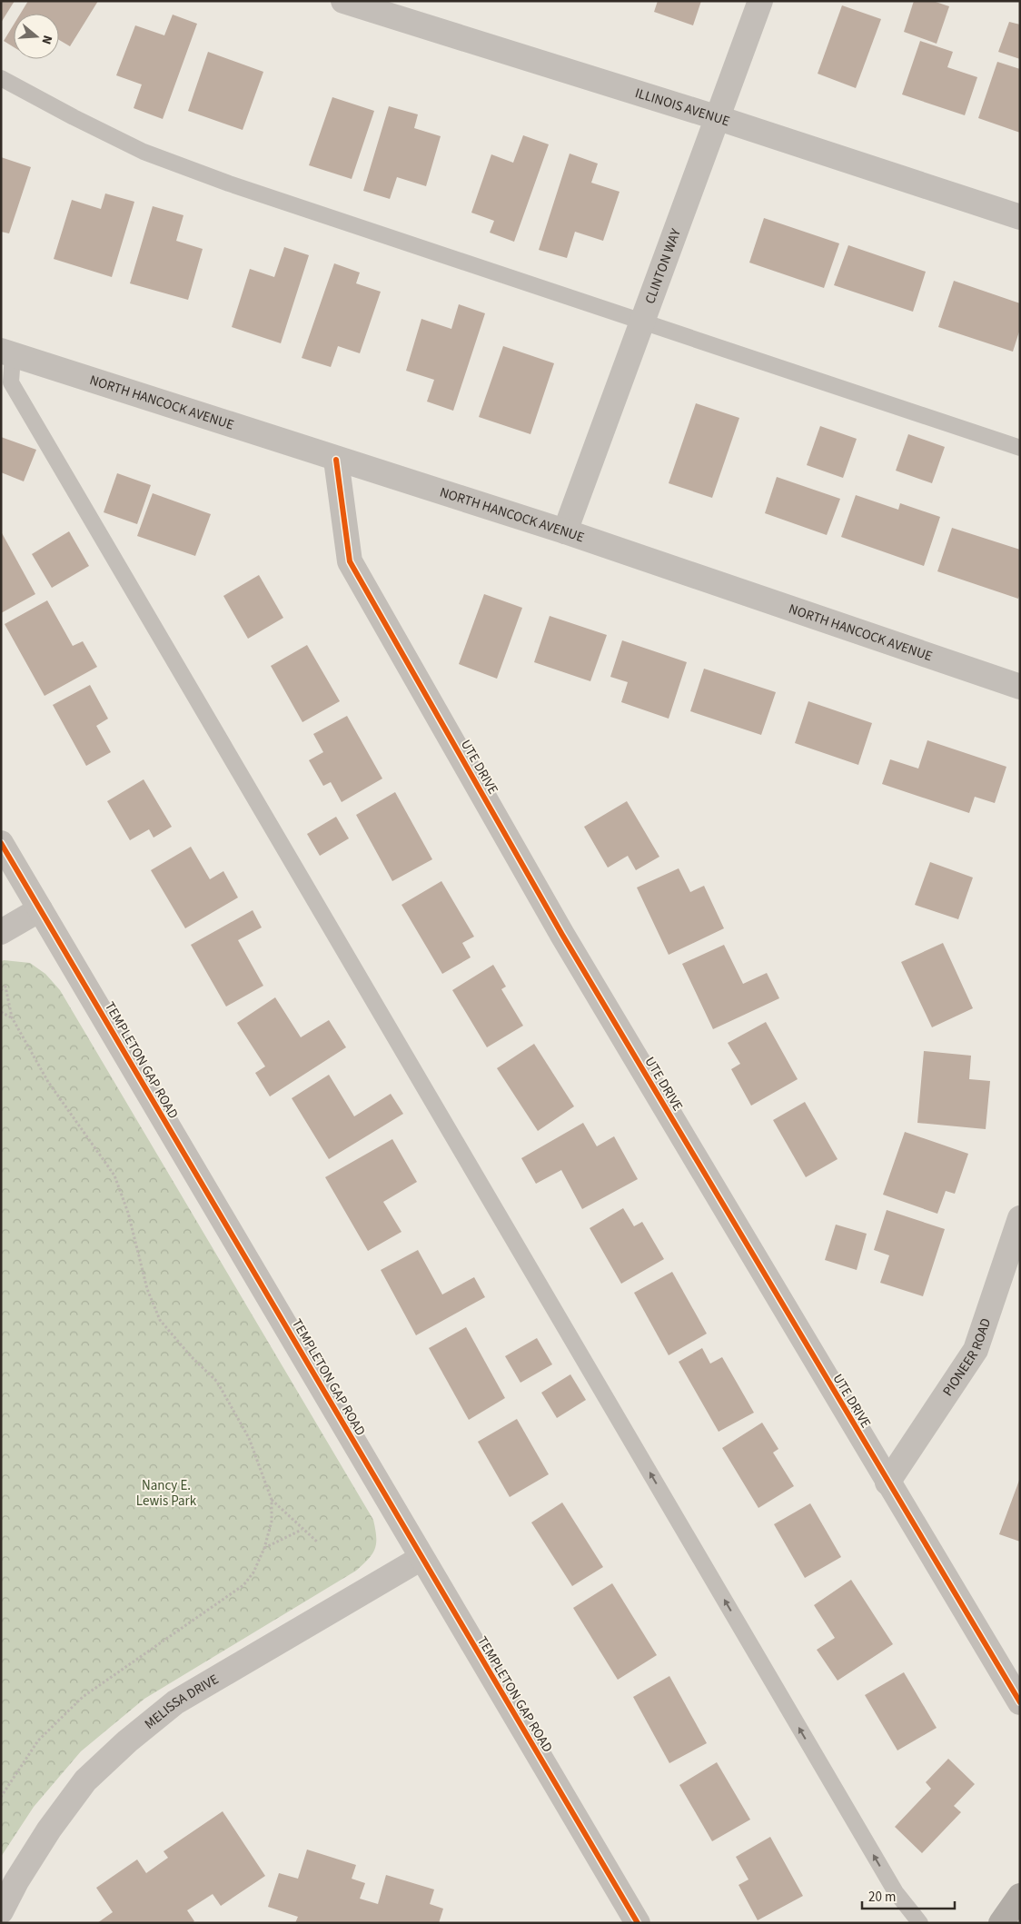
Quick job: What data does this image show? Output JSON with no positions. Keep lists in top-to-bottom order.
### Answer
{
  "streets": {
    "street": [
      "ILLINOIS AVENUE",
      "CLINTON WAY",
      "NORTH HANCOCK AVENUE",
      "UTE DRIVE",
      "TEMPLETON GAP ROAD",
      "PIONEER ROAD",
      "MELISSA DRIVE"
    ]
  },
  "crossings": [
    ["ILLINOIS AVENUE", "CLINTON WAY"],
    ["CLINTON WAY", "NORTH HANCOCK AVENUE"],
    ["NORTH HANCOCK AVENUE", "UTE DRIVE"],
    ["UTE DRIVE", "PIONEER ROAD"],
    ["TEMPLETON GAP ROAD", "MELISSA DRIVE"]
  ],
  "parks": ["Nancy E. Lewis Park"],
  "scale_bar": "20 m",
  "north": "right"
}
